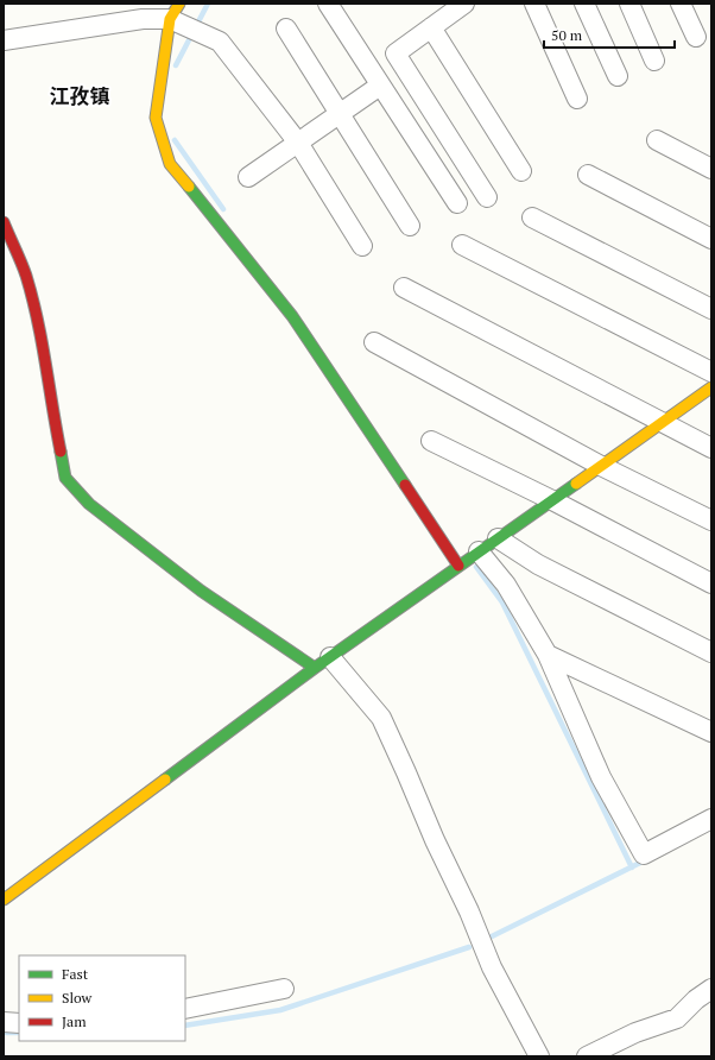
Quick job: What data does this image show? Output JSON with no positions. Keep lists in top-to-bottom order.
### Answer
{
  "districts": ["江孜镇"],
  "legend": ["Fast", "Slow", "Jam"],
  "scale_bar": "50 m"
}
